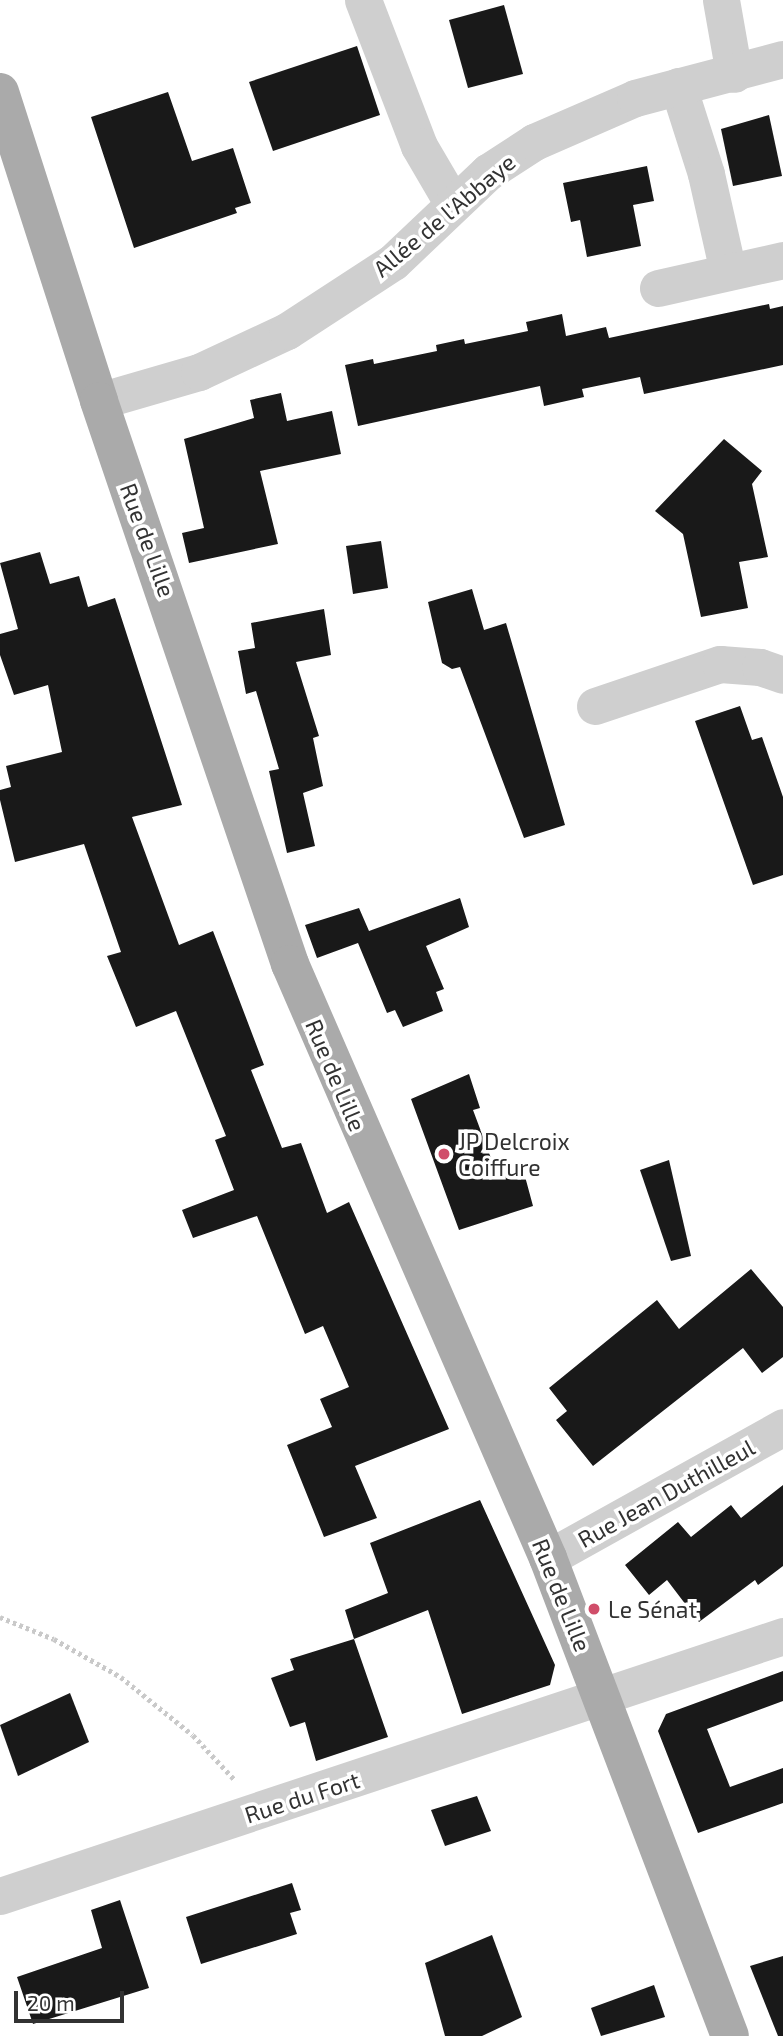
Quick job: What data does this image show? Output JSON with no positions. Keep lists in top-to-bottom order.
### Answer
{
  "streets": {
    "main road": ["Rue de Lille"],
    "street": ["Allée de l'Abbaye", "Rue Jean Duthilleul", "Rue du Fort"]
  },
  "crossings": [
    ["Allée de l'Abbaye", "Rue de Lille"],
    ["Rue de Lille", "Rue Jean Duthilleul"],
    ["Rue de Lille", "Rue du Fort"]
  ],
  "places": ["JP Delcroix Coiffure", "Le Sénat"],
  "scale_bar": "20 m"
}
